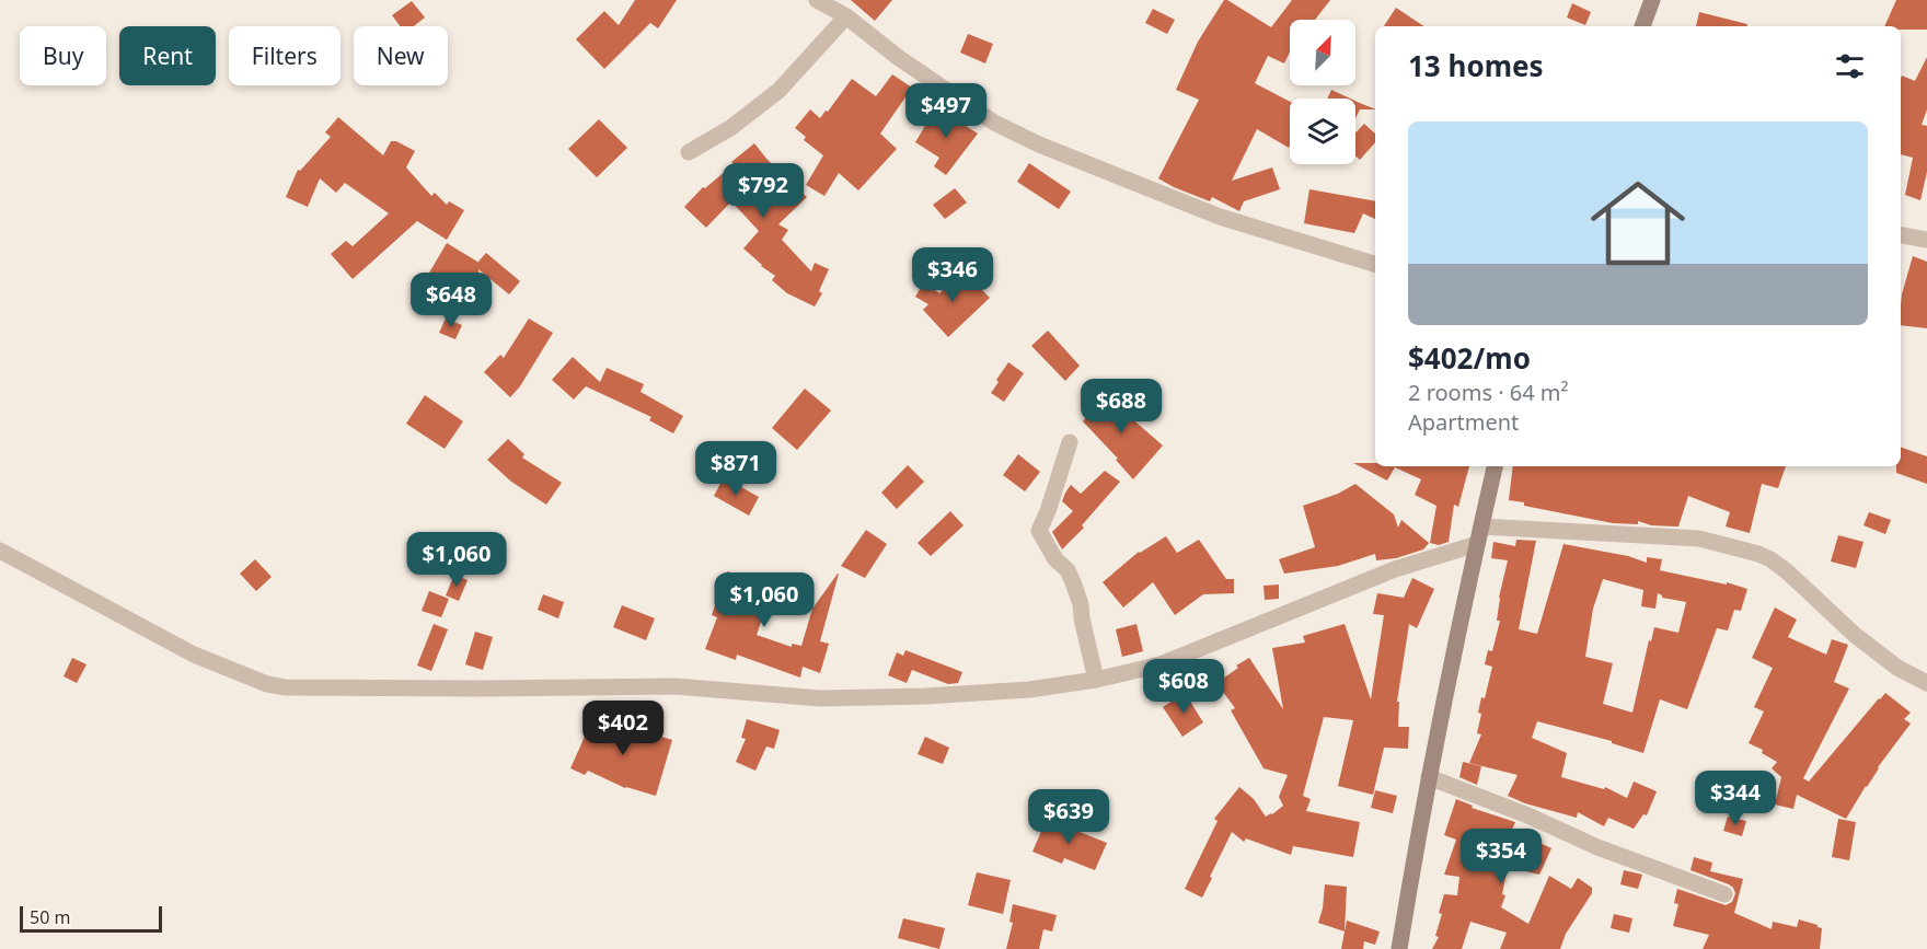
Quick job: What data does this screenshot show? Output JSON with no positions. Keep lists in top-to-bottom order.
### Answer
{
  "scale_bar": "50 m",
  "north": "top right",
  "page": {
    "chip": [
      "Buy",
      "Rent",
      "Filters",
      "New"
    ],
    "heading": "13 homes",
    "price": [
      "$497",
      "$792",
      "$346",
      "$648",
      "$688",
      "$871",
      "$1,060",
      "$1,060",
      "$608",
      "$402",
      "$344",
      "$639",
      "$354"
    ],
    "list": [
      {
        "name": "$402/mo",
        "note": "2 rooms · 64 m² · Apartment"
      }
    ],
    "scale": "50 m"
  }
}
